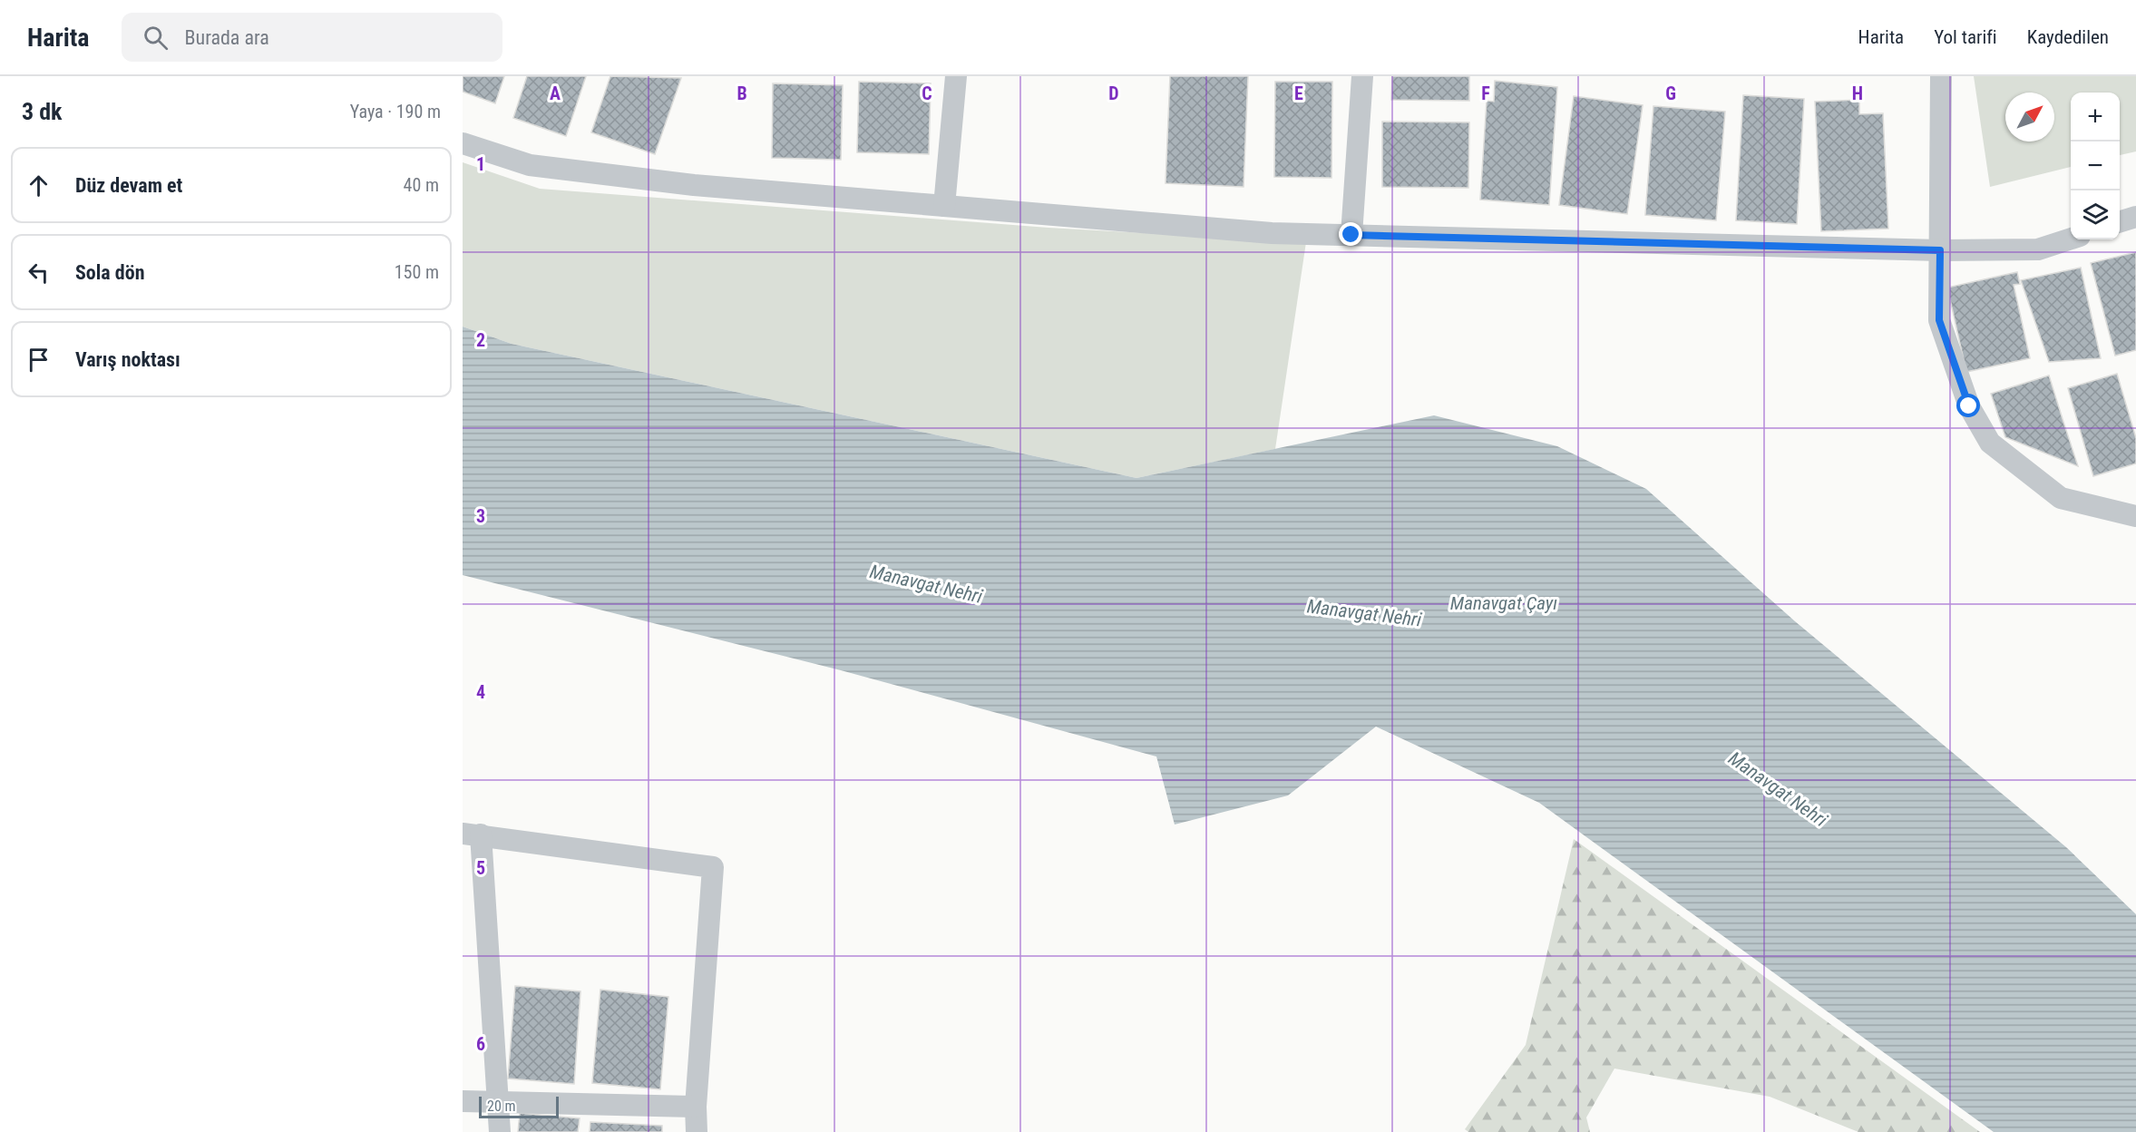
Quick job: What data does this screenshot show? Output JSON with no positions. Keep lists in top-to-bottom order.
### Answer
{
  "water": ["Manavgat Nehri", "Manavgat Çayı"],
  "scale_bar": "20 m",
  "north": "top right",
  "page": {
    "header": "Harita",
    "search": "Burada ara",
    "nav": ["Harita", "Yol tarifi", "Kaydedilen"],
    "heading": ["3 dk", "Yaya · 190 m"],
    "map_buttons": ["+", "−"],
    "list": [
      ["Düz devam et", "40 m"],
      ["Sola dön", "150 m"],
      "Varış noktası"
    ],
    "scale": "20 m"
  },
  "grid": {
    "columns": [
      "A",
      "B",
      "C",
      "D",
      "E",
      "F",
      "G",
      "H"
    ],
    "rows": [
      "1",
      "2",
      "3",
      "4",
      "5",
      "6"
    ]
  }
}
